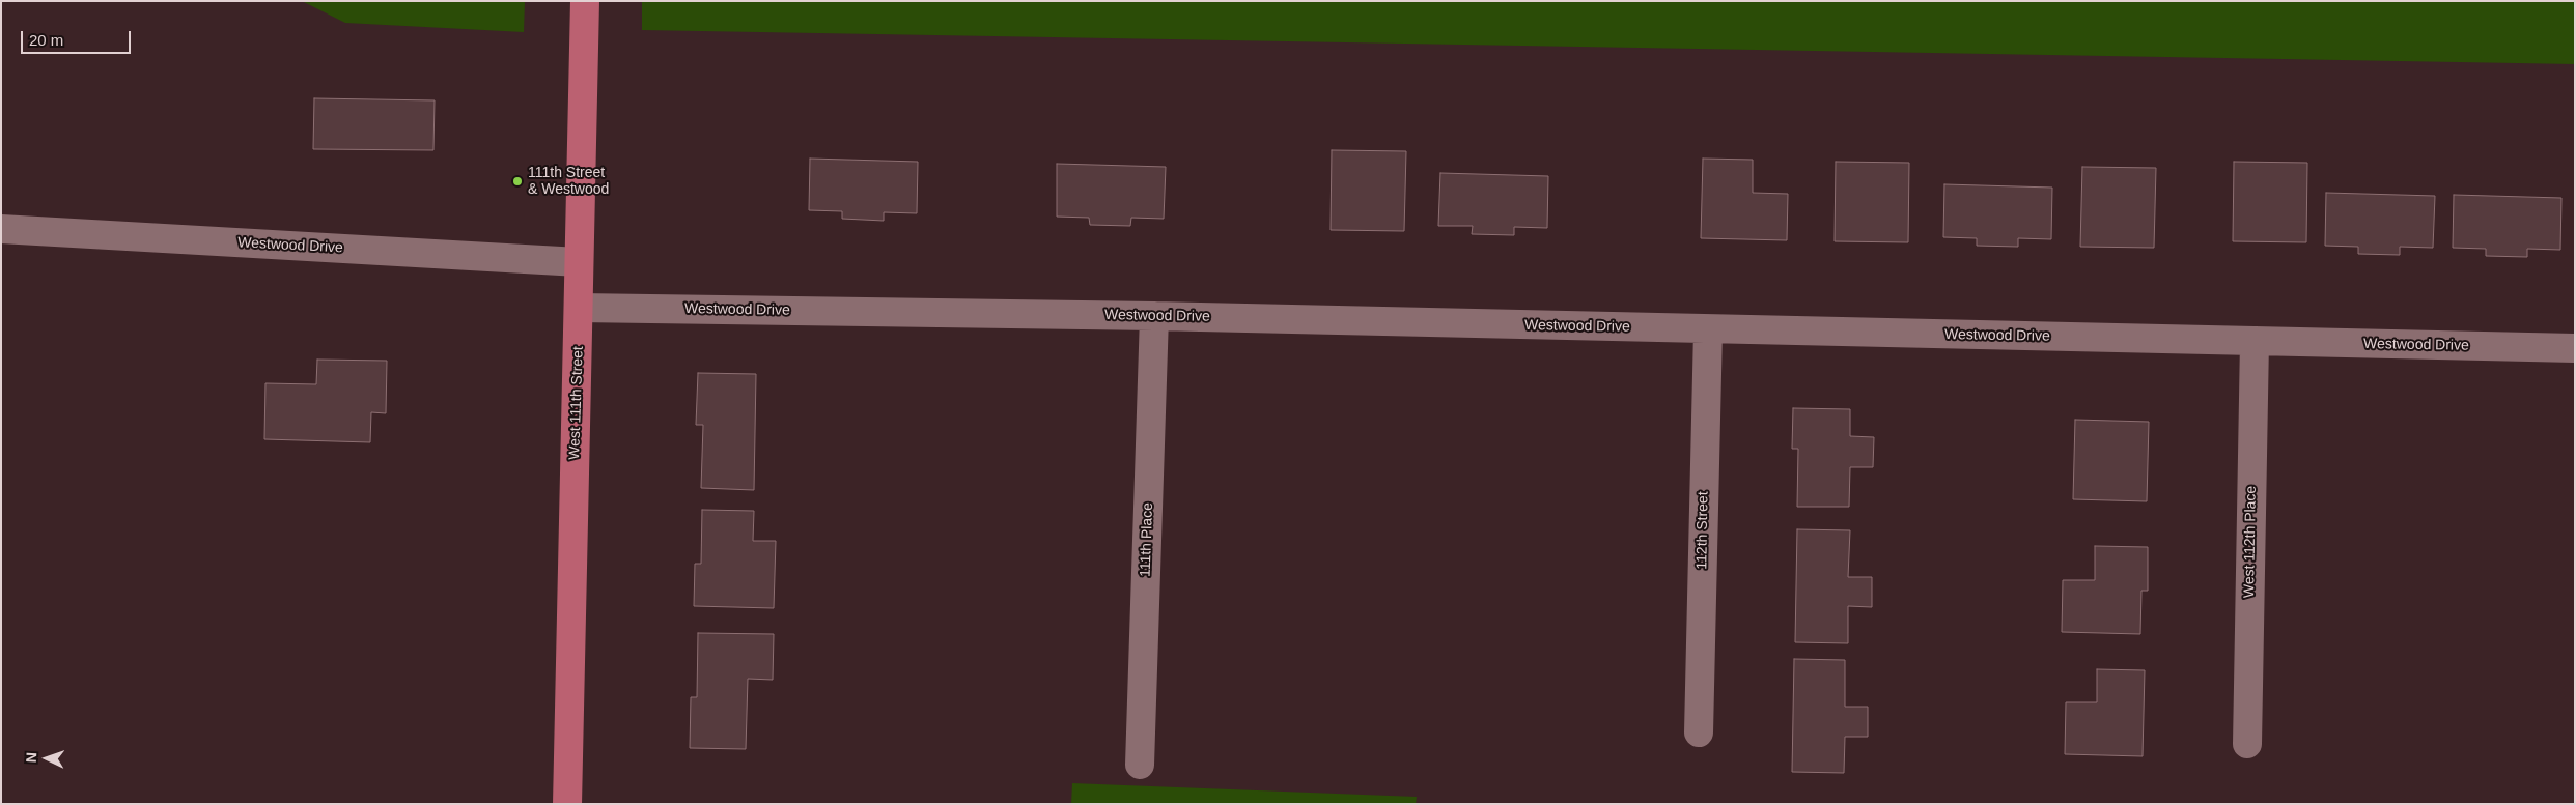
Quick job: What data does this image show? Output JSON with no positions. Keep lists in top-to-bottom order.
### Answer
{
  "streets": {
    "main road": ["West 111th Street"],
    "street": [
      "Westwood Drive",
      "112th Street",
      "111th Place",
      "West 112th Place"
    ]
  },
  "crossings": [
    ["Westwood Drive", "West 111th Street"],
    ["Westwood Drive", "112th Street"],
    ["Westwood Drive", "111th Place"],
    ["Westwood Drive", "West 112th Place"]
  ],
  "places": ["111th Street & Westwood"],
  "scale_bar": "20 m",
  "north": "left"
}
